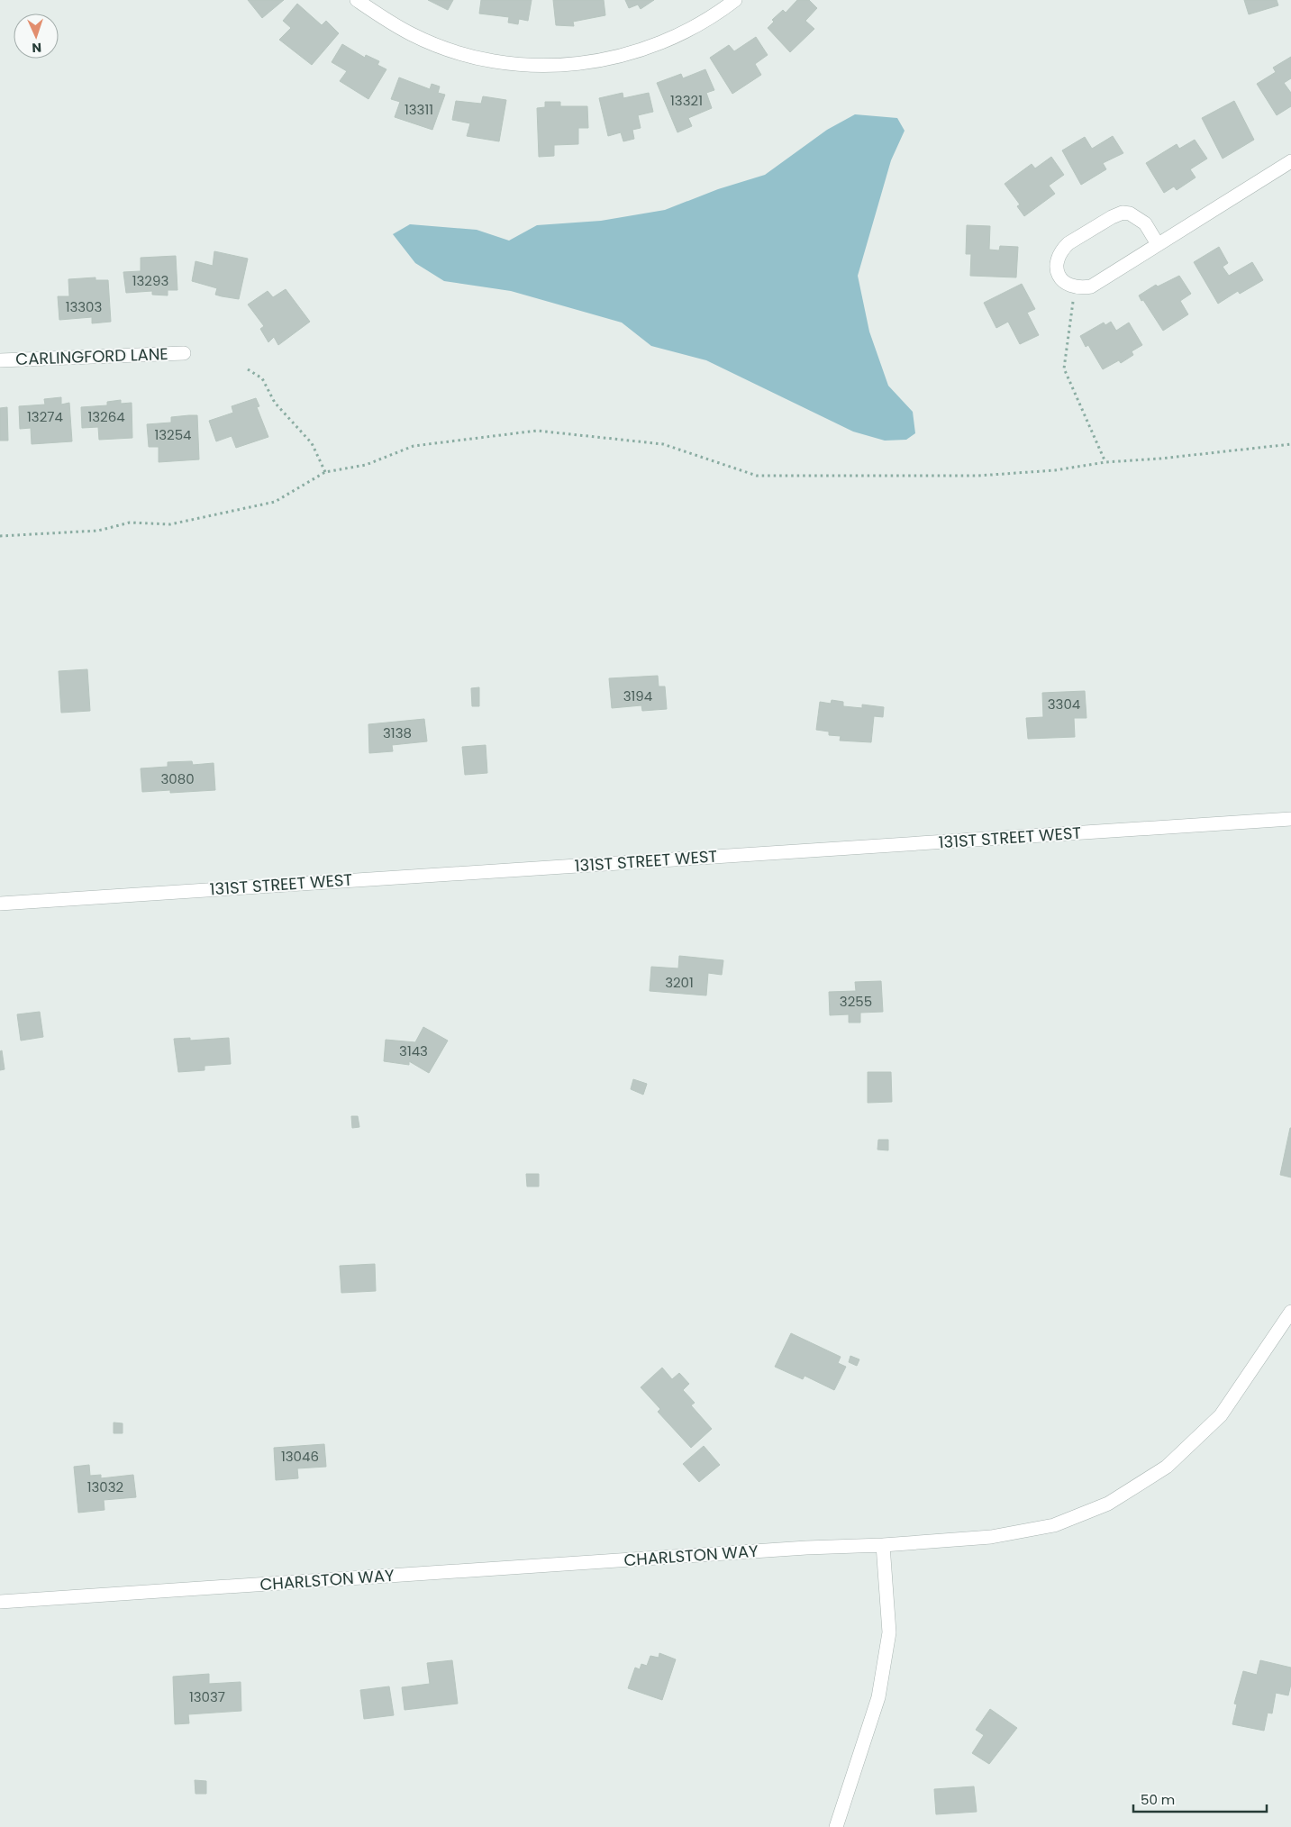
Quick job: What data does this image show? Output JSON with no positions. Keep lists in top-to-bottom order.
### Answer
{
  "streets": {
    "street": ["CARLINGFORD LANE", "131ST STREET WEST", "CHARLSTON WAY"]
  },
  "house_numbers": [
    "13321",
    "13311",
    "13293",
    "13303",
    "13274",
    "13264",
    "13254",
    "3194",
    "3304",
    "3138",
    "3080",
    "3201",
    "3255",
    "3143",
    "13046",
    "13032",
    "13037"
  ],
  "scale_bar": "50 m",
  "north": "bottom"
}
